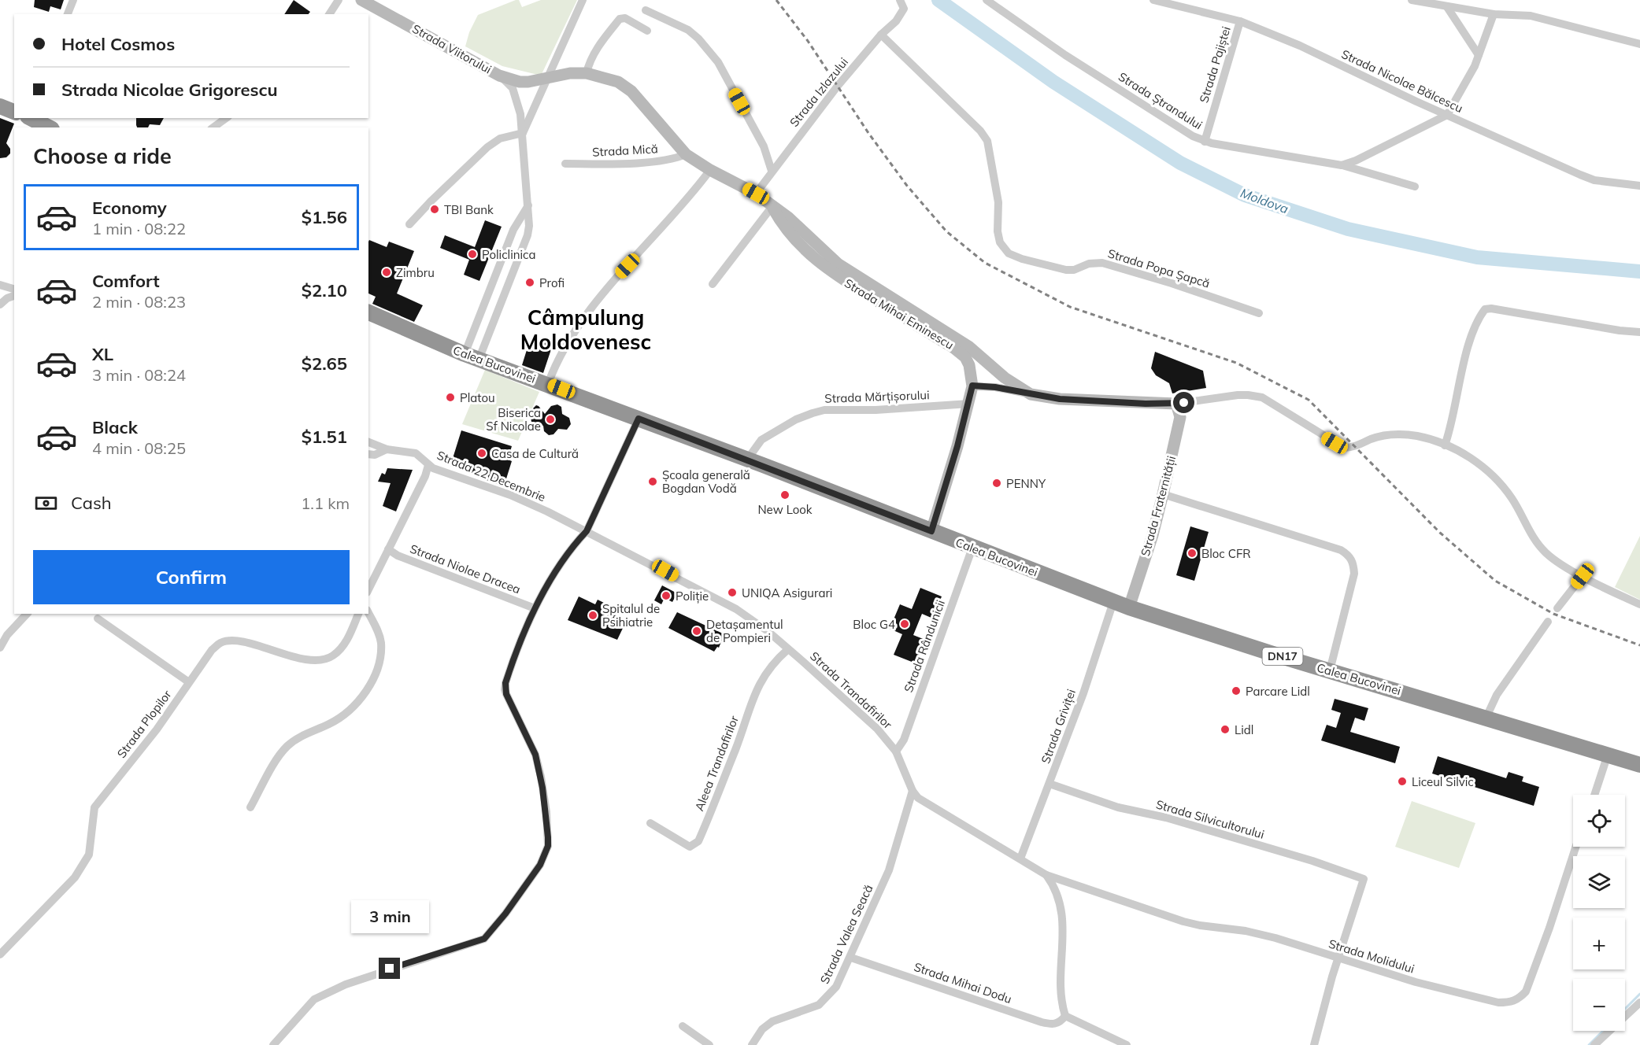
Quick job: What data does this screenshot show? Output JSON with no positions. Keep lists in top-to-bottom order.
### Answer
{
  "streets": {
    "highway": ["Calea Bucovinei", "DN17"],
    "street": [
      "Strada Viitorului",
      "Strada Pajiștei",
      "Strada Nicolae Bălcescu",
      "Strada Izlazului",
      "Strada Ștrandului",
      "Strada Mică",
      "Strada Popa Șapcă",
      "Strada Mihai Eminescu",
      "Strada Mărțișorului",
      "Strada 22 Decembrie",
      "Strada Fraternității",
      "Strada Niolae Dracea",
      "Strada Rândunicii",
      "Strada Trandafirilor",
      "Strada Plopilor",
      "Strada Griviței",
      "Aleea Trandafirilor",
      "Strada Silvicultorului",
      "Strada Valea Seacă",
      "Strada Molidului",
      "Strada Mihai Dodu"
    ]
  },
  "crossings": [
    ["Strada Viitorului", "Strada Mihai Eminescu"],
    ["Strada Pajiștei", "Strada Nicolae Bălcescu"],
    ["Strada Pajiștei", "Strada Ștrandului"],
    ["Strada Izlazului", "Strada Popa Șapcă"],
    ["Strada Izlazului", "Strada Mihai Eminescu"],
    ["Strada Mică", "Strada Mihai Eminescu"],
    ["Strada Mihai Eminescu", "Strada Fraternității"],
    ["Calea Bucovinei", "Strada Mărțișorului"],
    ["Calea Bucovinei", "Strada Fraternității"],
    ["Calea Bucovinei", "Strada Rândunicii"],
    ["Calea Bucovinei", "Strada Griviței"],
    ["Strada 22 Decembrie", "Strada Trandafirilor"],
    ["Strada Rândunicii", "Strada Trandafirilor"],
    ["Strada Trandafirilor", "Strada Griviței"],
    ["Strada Trandafirilor", "Aleea Trandafirilor"],
    ["Strada Trandafirilor", "Strada Valea Seacă"],
    ["Strada Trandafirilor", "Strada Molidului"],
    ["Strada Trandafirilor", "Strada Mihai Dodu"],
    ["Strada Griviței", "Strada Silvicultorului"],
    ["Strada Silvicultorului", "Strada Molidului"],
    ["Strada Valea Seacă", "Strada Mihai Dodu"]
  ],
  "districts": ["Câmpulung Moldovenesc"],
  "water": ["Moldova"],
  "places": [
    "TBI Bank",
    "Policlinica",
    "Zimbru",
    "Profi",
    "Platou",
    "Biserica Sf Nicolae",
    "Casa de Cultură",
    "Școala generală Bogdan Vodă",
    "PENNY",
    "New Look",
    "Bloc CFR",
    "UNIQA Asigurari",
    "Poliție",
    "Spitalul de Psihiatrie",
    "Bloc G4",
    "Detașamentul de Pompieri",
    "Parcare Lidl",
    "Lidl",
    "Liceul Silvic"
  ],
  "page": {
    "banner": ["Hotel Cosmos", "Strada Nicolae Grigorescu"],
    "heading": "Choose a ride",
    "list": [
      {
        "name": "Economy",
        "note": "1 min · 08:22",
        "value": "$1.56"
      },
      {
        "name": "Comfort",
        "note": "2 min · 08:23",
        "value": "$2.10"
      },
      {
        "name": "XL",
        "note": "3 min · 08:24",
        "value": "$2.65"
      },
      {
        "name": "Black",
        "note": "4 min · 08:25",
        "value": "$1.51"
      }
    ],
    "pay": ["Cash", "1.1 km"],
    "buttons": "Confirm",
    "map_buttons": ["+", "−"],
    "bubble": "3 min"
  }
}
